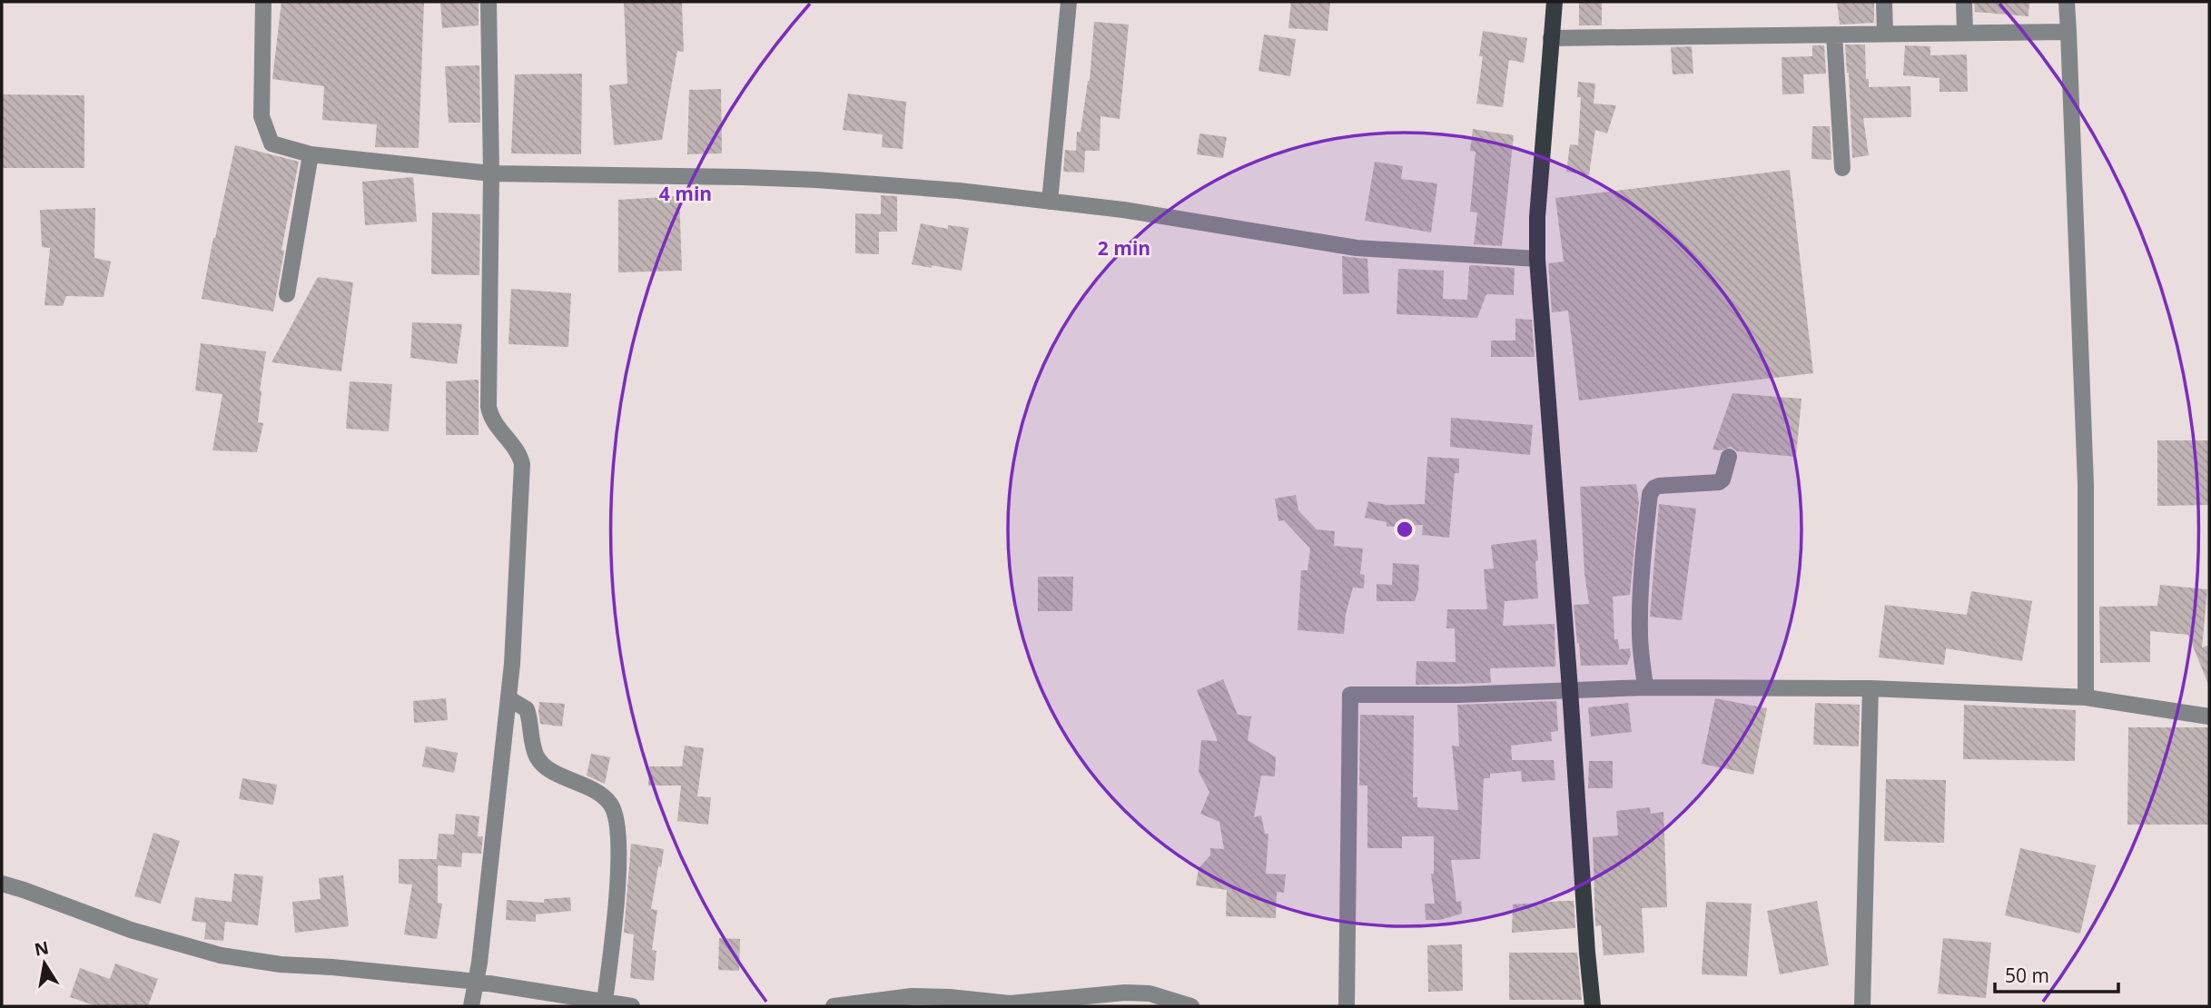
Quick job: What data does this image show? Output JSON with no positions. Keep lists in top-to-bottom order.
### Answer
{
  "scale_bar": "50 m",
  "north": "top",
  "rings": ["4 min", "2 min"]
}
